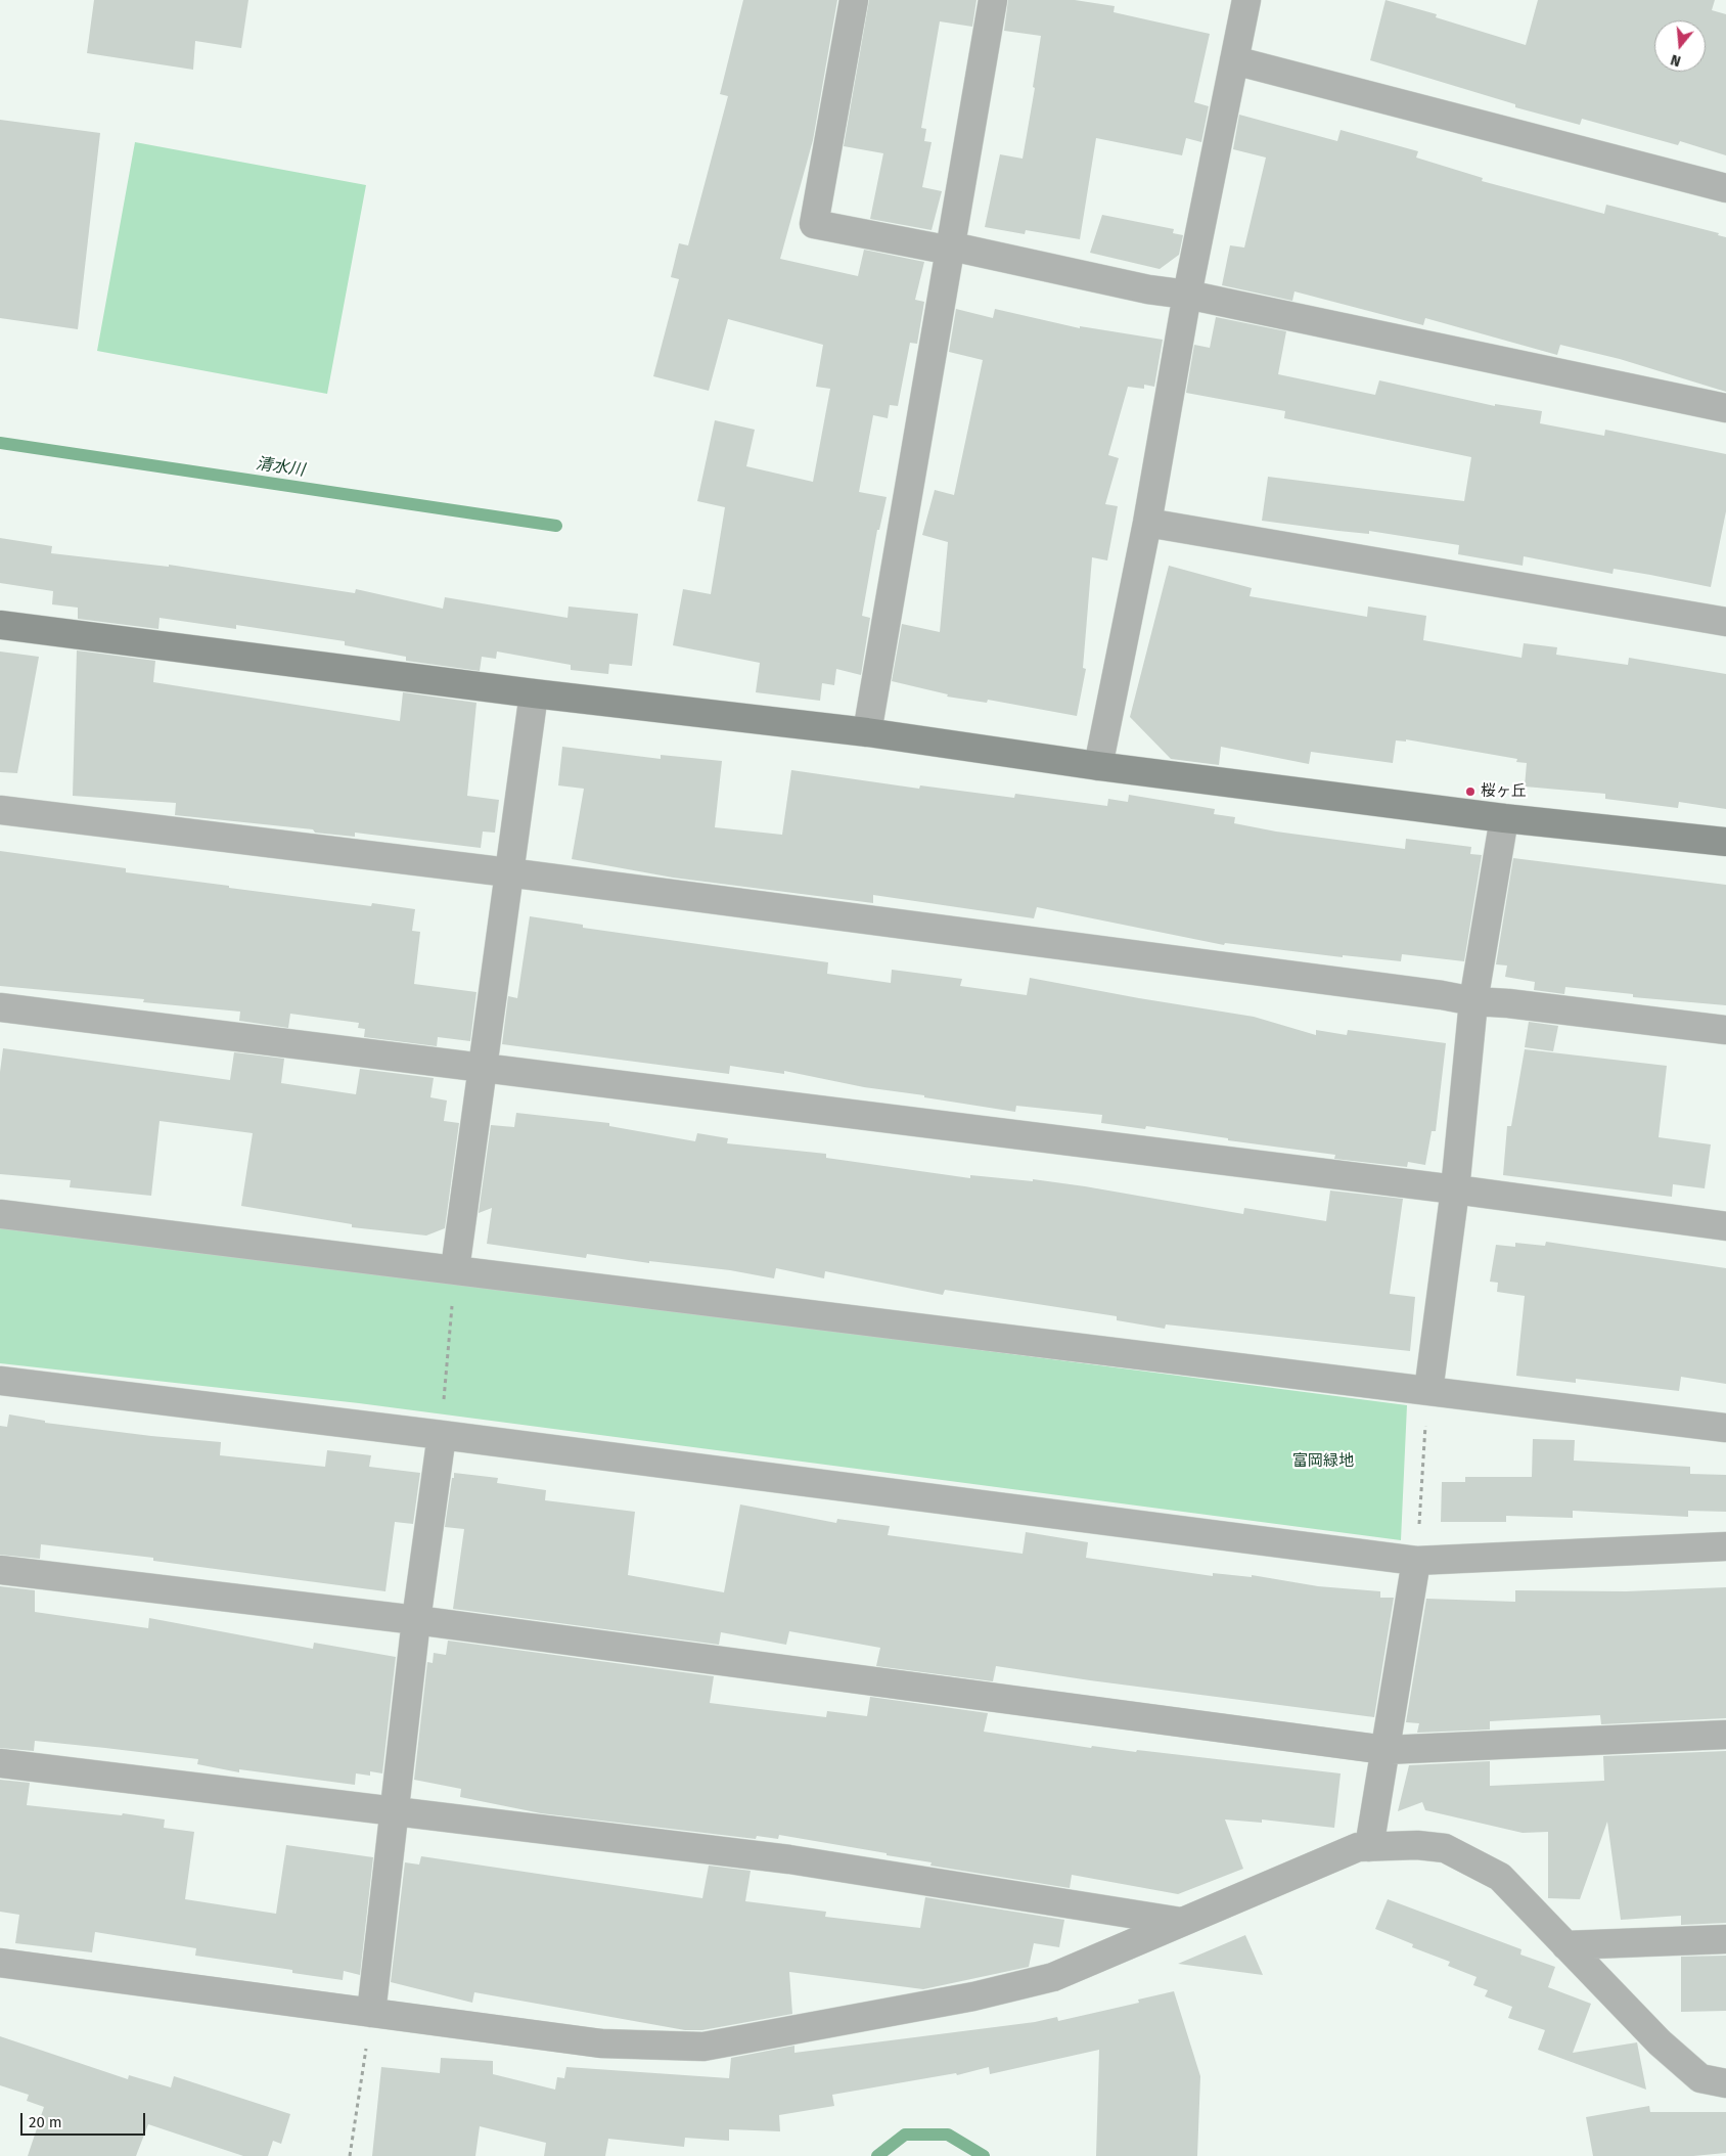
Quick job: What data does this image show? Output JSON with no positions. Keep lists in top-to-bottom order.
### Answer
{
  "water": ["清水川"],
  "parks": ["富岡緑地"],
  "places": ["桜ヶ丘"],
  "scale_bar": "20 m",
  "north": "bottom"
}
